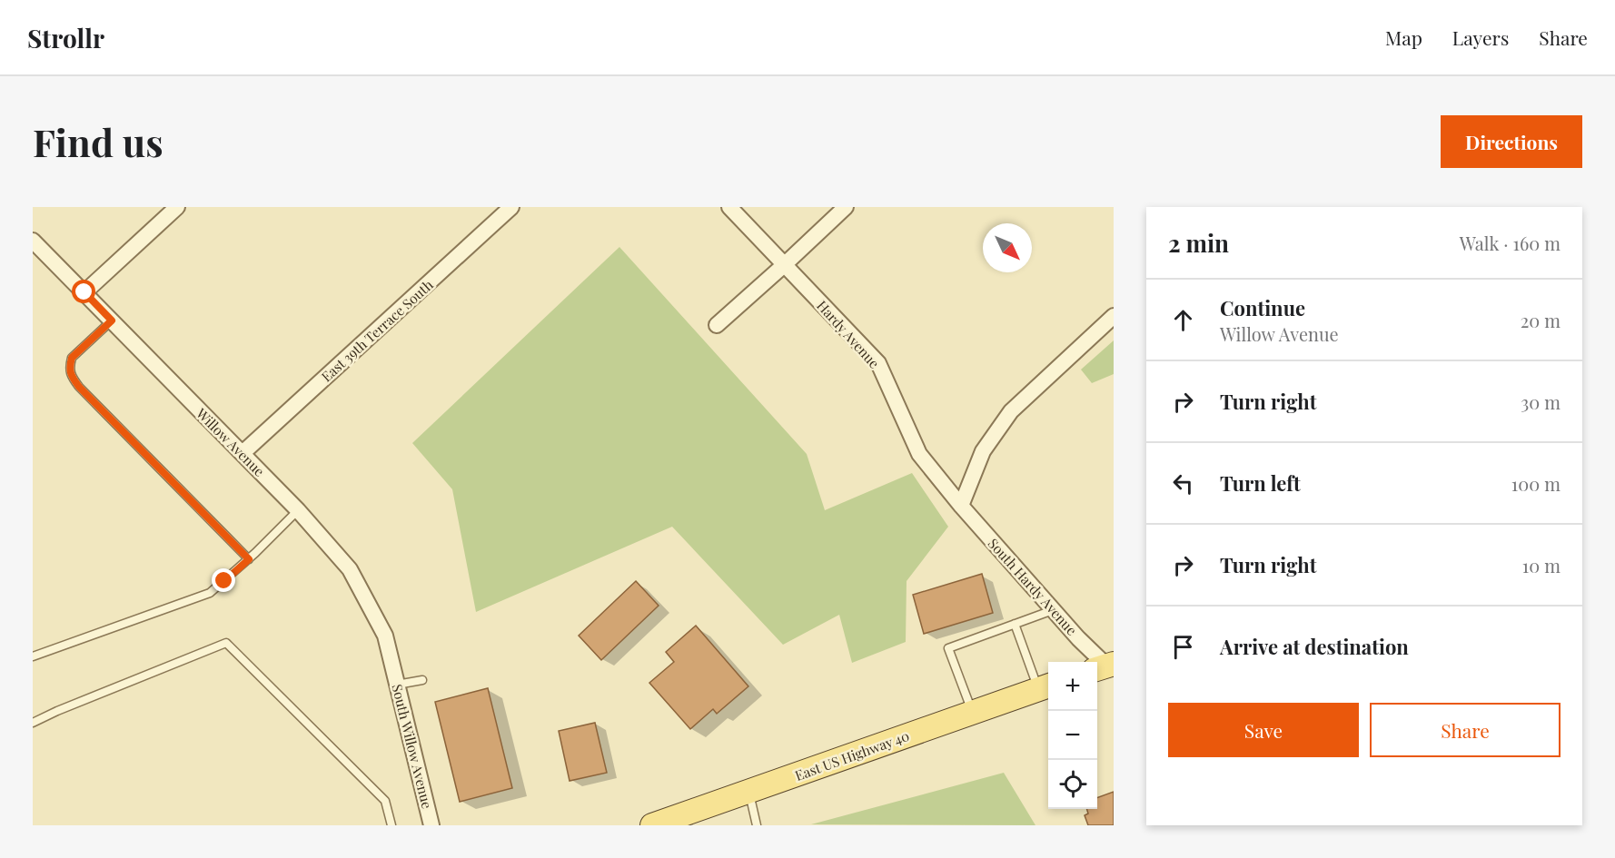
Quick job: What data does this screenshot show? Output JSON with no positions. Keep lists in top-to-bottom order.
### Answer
{
  "streets": {
    "main road": ["East US Highway 40"],
    "street": [
      "East 39th Terrace South",
      "Hardy Avenue",
      "Willow Avenue",
      "South Hardy Avenue",
      "South Willow Avenue"
    ]
  },
  "crossings": [
    ["East 39th Terrace South", "Willow Avenue"],
    ["Hardy Avenue", "South Hardy Avenue"],
    ["Willow Avenue", "South Willow Avenue"]
  ],
  "north": "bottom right",
  "page": {
    "header": "Strollr",
    "nav": ["Map", "Layers", "Share"],
    "buttons": [
      "Directions",
      ["Save", "Share"]
    ],
    "title": "Find us",
    "heading": ["2 min", "Walk · 160 m"],
    "list": [
      ["Continue", "Willow Avenue", "20 m"],
      ["Turn right", "30 m"],
      ["Turn left", "100 m"],
      ["Turn right", "10 m"],
      "Arrive at destination"
    ],
    "map_buttons": ["+", "−"]
  }
}
